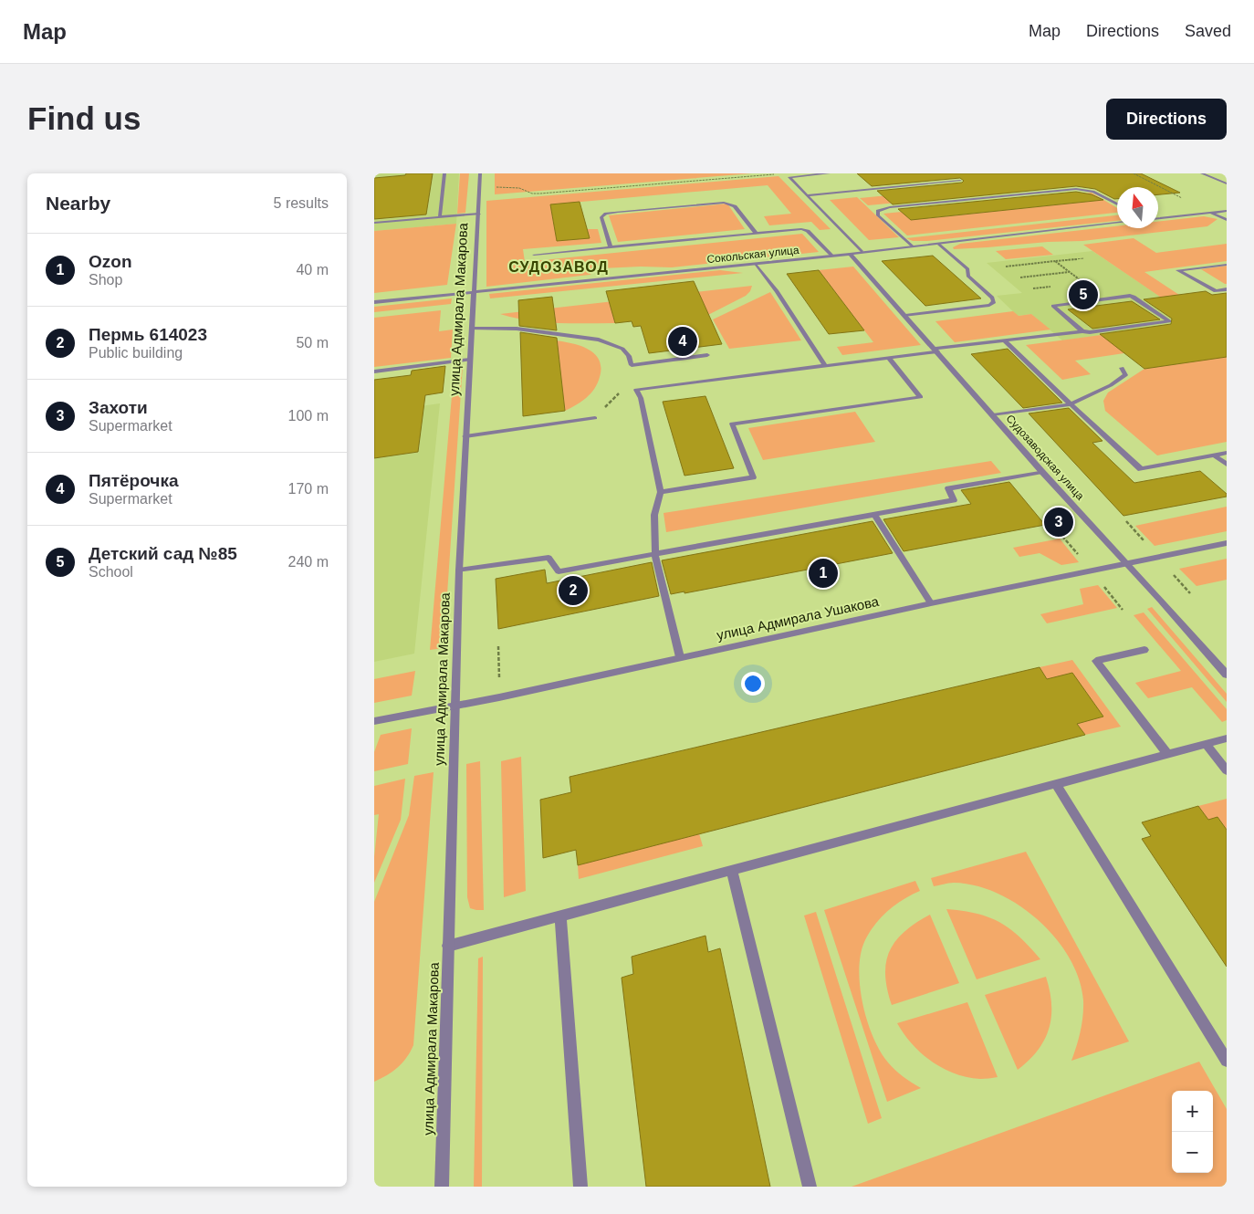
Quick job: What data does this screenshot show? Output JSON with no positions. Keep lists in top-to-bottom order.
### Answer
{
  "streets": {
    "street": [
      "Сокольская улица",
      "улица Адмирала Макарова",
      "Судозаводская улица",
      "улица Адмирала Ушакова"
    ]
  },
  "crossings": [
    ["Сокольская улица", "улица Адмирала Макарова"],
    ["Сокольская улица", "Судозаводская улица"],
    ["улица Адмирала Макарова", "улица Адмирала Ушакова"],
    ["Судозаводская улица", "улица Адмирала Ушакова"]
  ],
  "districts": ["СУДОЗАВОД"],
  "north": "top",
  "page": {
    "header": "Map",
    "nav": ["Map", "Directions", "Saved"],
    "buttons": "Directions",
    "title": "Find us",
    "heading": ["Nearby", "5 results"],
    "list": [
      {
        "mark": "1",
        "name": "Ozon",
        "note": "Shop",
        "value": "40 m"
      },
      {
        "mark": "2",
        "name": "Пермь 614023",
        "note": "Public building",
        "value": "50 m"
      },
      {
        "mark": "3",
        "name": "Захоти",
        "note": "Supermarket",
        "value": "100 m"
      },
      {
        "mark": "4",
        "name": "Пятёрочка",
        "note": "Supermarket",
        "value": "170 m"
      },
      {
        "mark": "5",
        "name": "Детский сад №85",
        "note": "School",
        "value": "240 m"
      }
    ],
    "pins": [
      "5",
      "4",
      "3",
      "1",
      "2"
    ],
    "map_buttons": ["+", "−"]
  }
}
